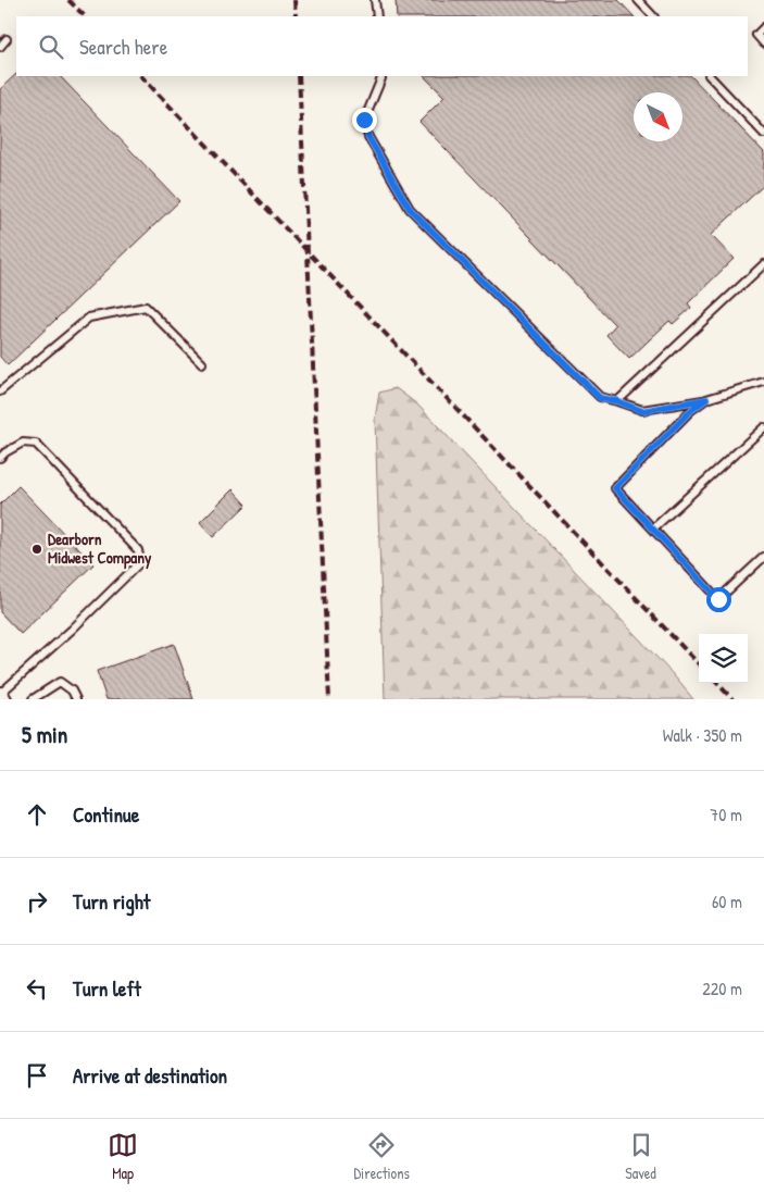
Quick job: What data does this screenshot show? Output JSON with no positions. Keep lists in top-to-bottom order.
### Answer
{
  "places": ["Dearborn Midwest Company"],
  "north": "bottom right",
  "page": {
    "search": "Search here",
    "heading": ["5 min", "Walk · 350 m"],
    "list": [
      ["Continue", "70 m"],
      ["Turn right", "60 m"],
      ["Turn left", "220 m"],
      "Arrive at destination"
    ],
    "nav": ["Map", "Directions", "Saved"]
  }
}
